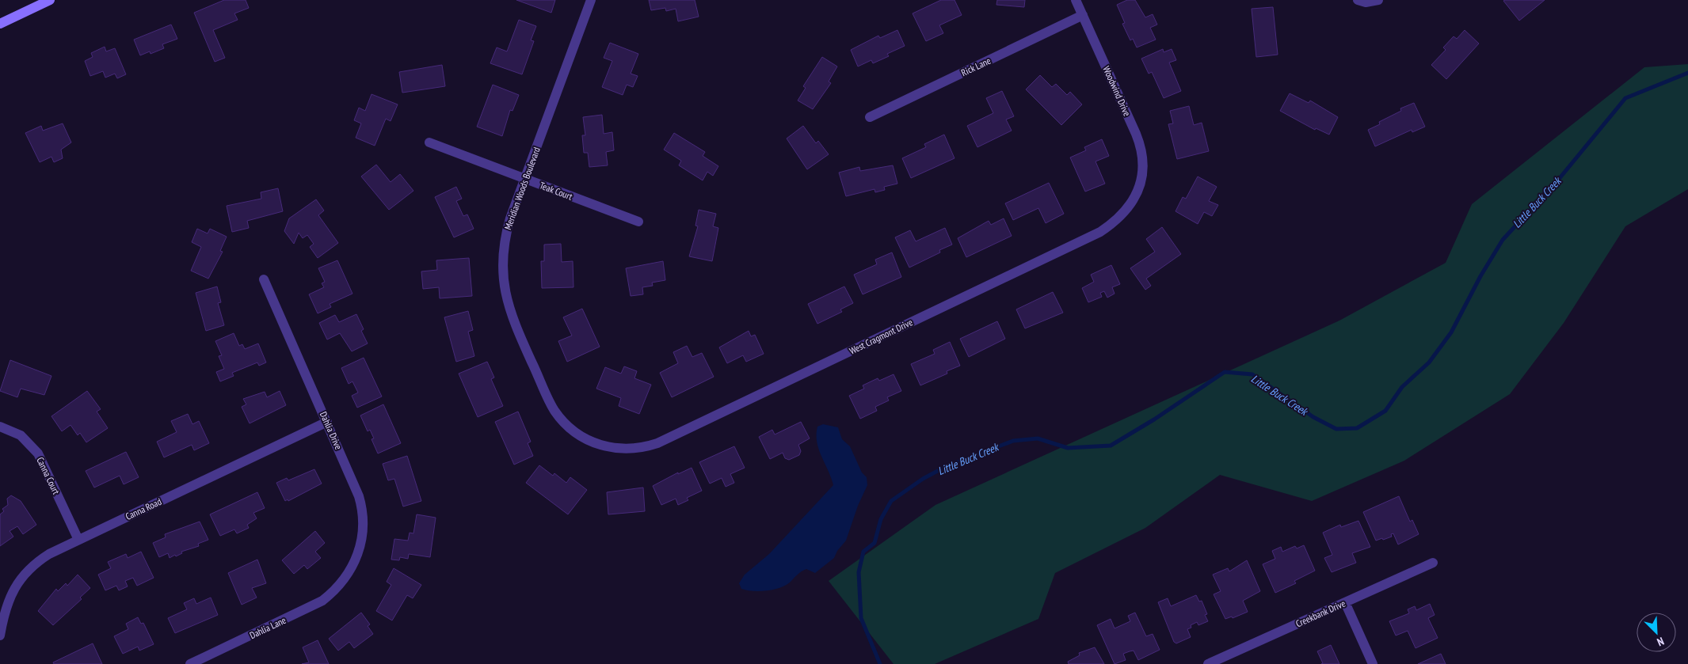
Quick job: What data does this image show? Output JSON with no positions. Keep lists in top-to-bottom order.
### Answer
{
  "streets": {
    "street": [
      "Rick Lane",
      "Woodwind Drive",
      "Meridian Woods Boulevard",
      "Teak Court",
      "West Cragmont Drive",
      "Dahlia Drive",
      "Canna Court",
      "Canna Road",
      "Creekbank Drive",
      "Dahlia Lane"
    ]
  },
  "crossings": [
    ["Rick Lane", "Woodwind Drive"],
    ["Woodwind Drive", "West Cragmont Drive"],
    ["Meridian Woods Boulevard", "Teak Court"],
    ["Meridian Woods Boulevard", "West Cragmont Drive"],
    ["Dahlia Drive", "Canna Road"],
    ["Dahlia Drive", "Dahlia Lane"],
    ["Canna Court", "Canna Road"]
  ],
  "water": ["Little Buck Creek"],
  "north": "bottom right"
}
